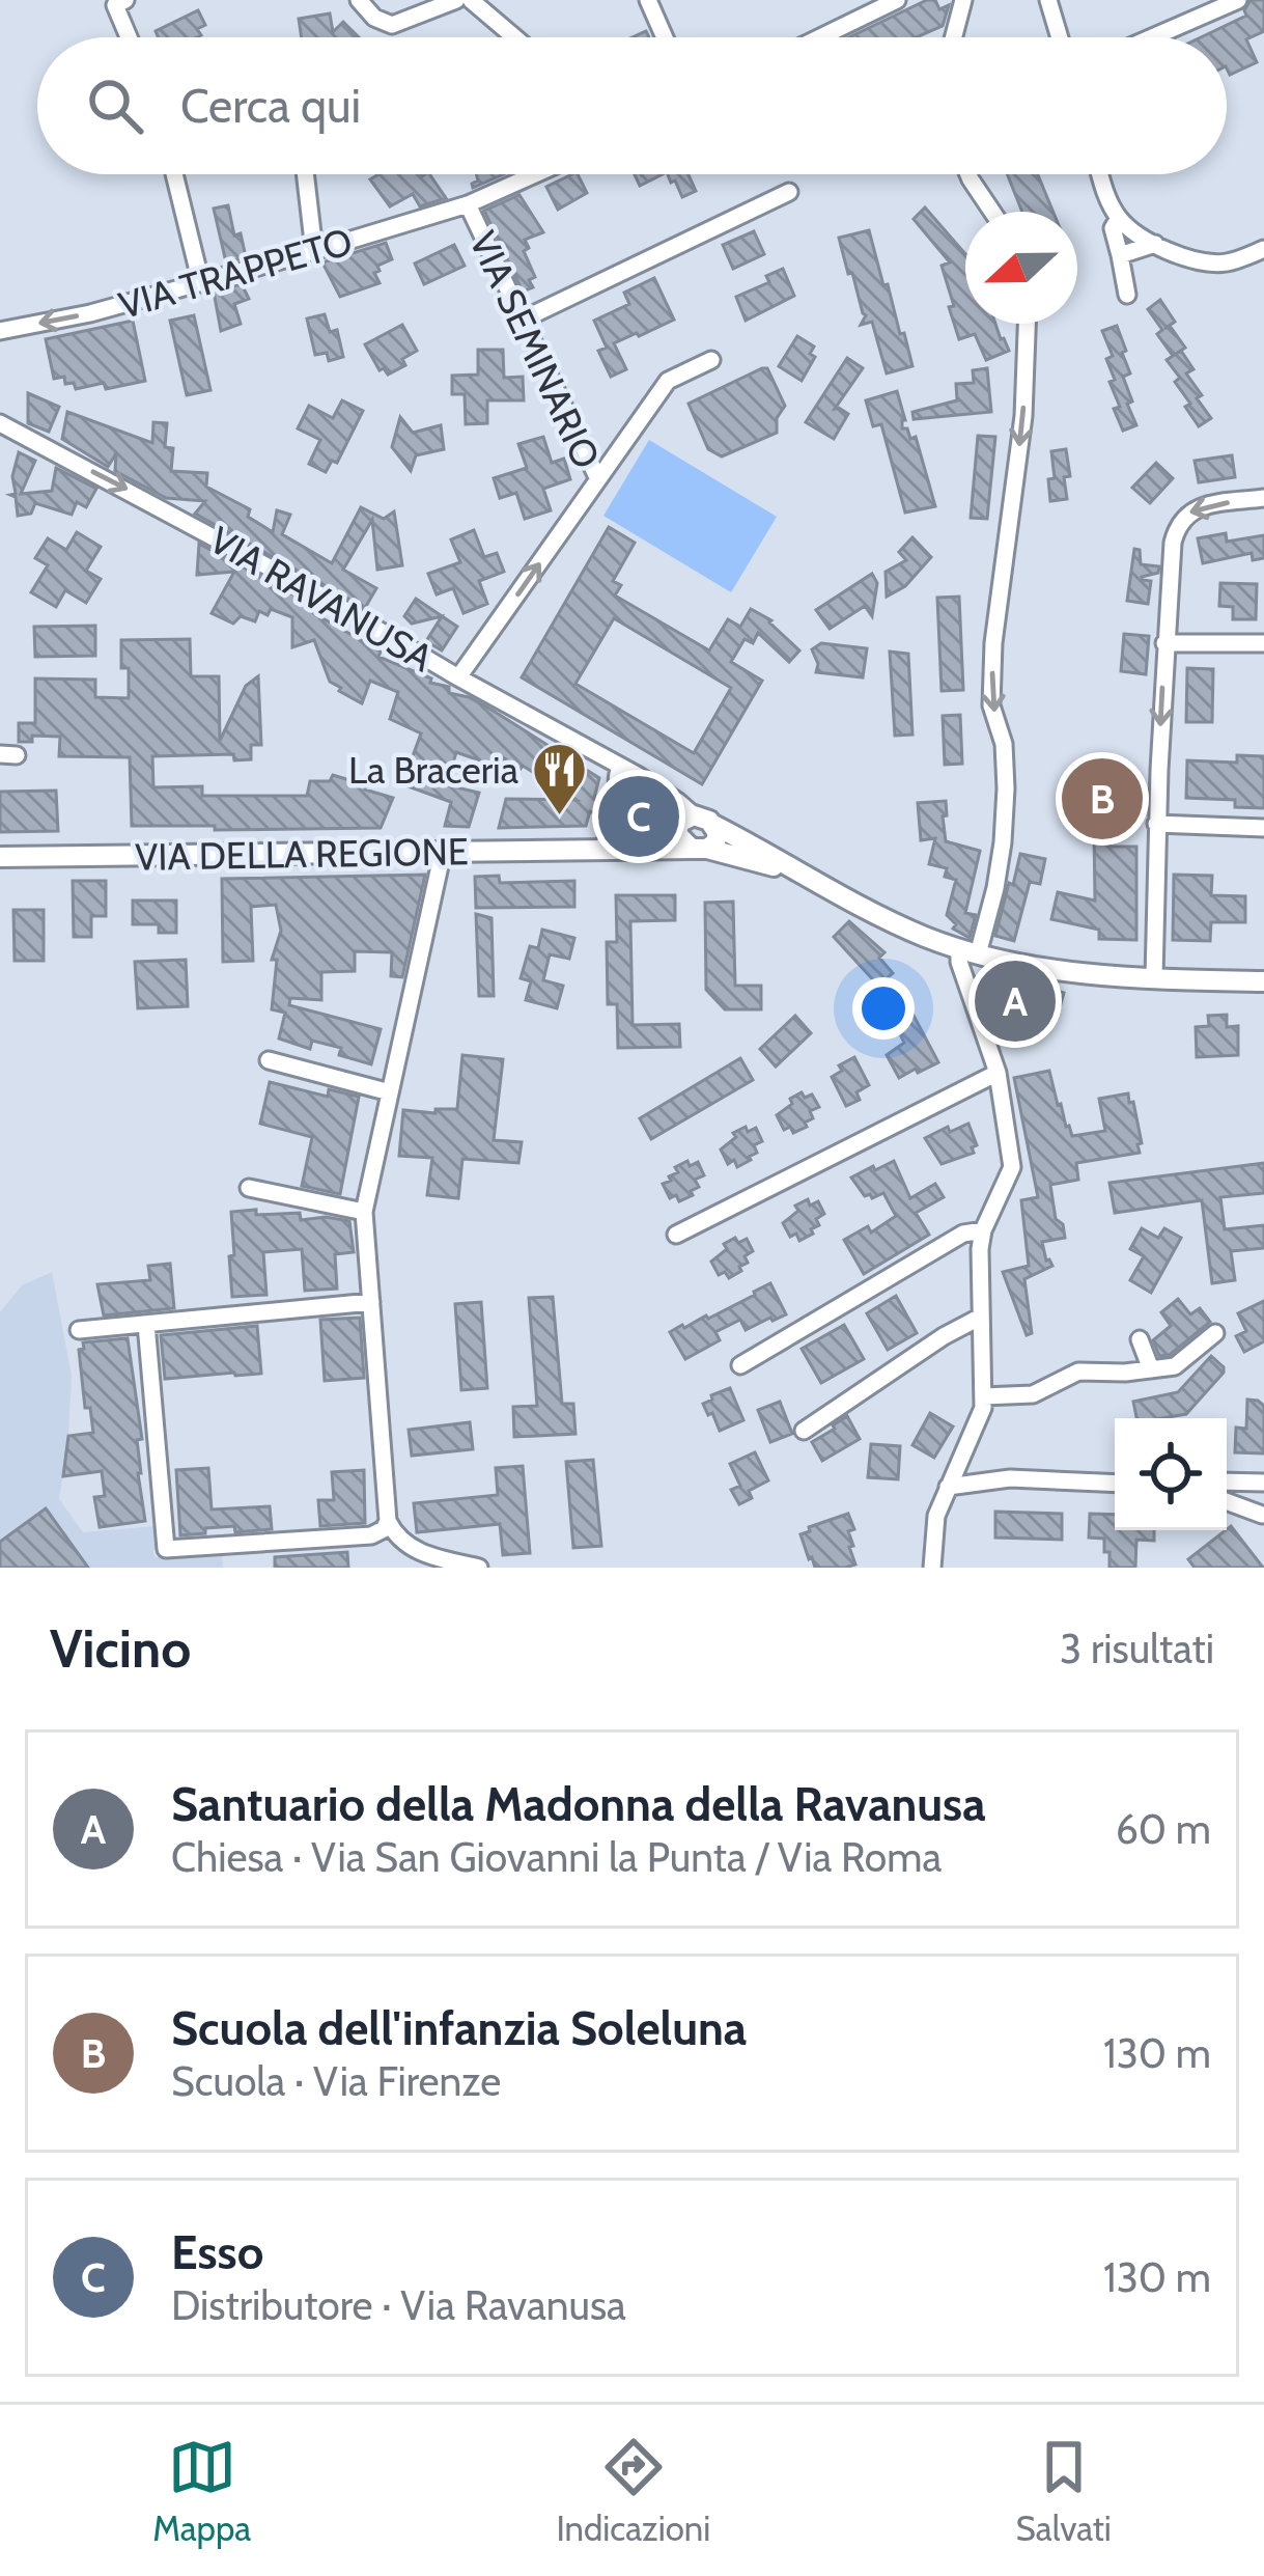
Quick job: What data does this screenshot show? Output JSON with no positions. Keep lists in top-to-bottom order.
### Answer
{
  "streets": {
    "main road": ["VIA DELLA REGIONE"],
    "street": ["VIA TRAPPETO", "VIA SEMINARIO", "VIA RAVANUSA"]
  },
  "crossings": [
    ["VIA TRAPPETO", "VIA SEMINARIO"],
    ["VIA SEMINARIO", "VIA RAVANUSA"]
  ],
  "one_way": ["VIA TRAPPETO", "VIA SEMINARIO", "VIA RAVANUSA"],
  "places": {
    "restaurant": ["La Braceria"]
  },
  "north": "left",
  "page": {
    "search": "Cerca qui",
    "pins": ["B", "C", "A"],
    "heading": ["Vicino", "3 risultati"],
    "list": [
      {
        "mark": "A",
        "name": "Santuario della Madonna della Ravanusa",
        "note": "Chiesa · Via San Giovanni la Punta / Via Roma",
        "value": "60 m"
      },
      {
        "mark": "B",
        "name": "Scuola dell'infanzia Soleluna",
        "note": "Scuola · Via Firenze",
        "value": "130 m"
      },
      {
        "mark": "C",
        "name": "Esso",
        "note": "Distributore · Via Ravanusa",
        "value": "130 m"
      }
    ],
    "nav": ["Mappa", "Indicazioni", "Salvati"]
  }
}
